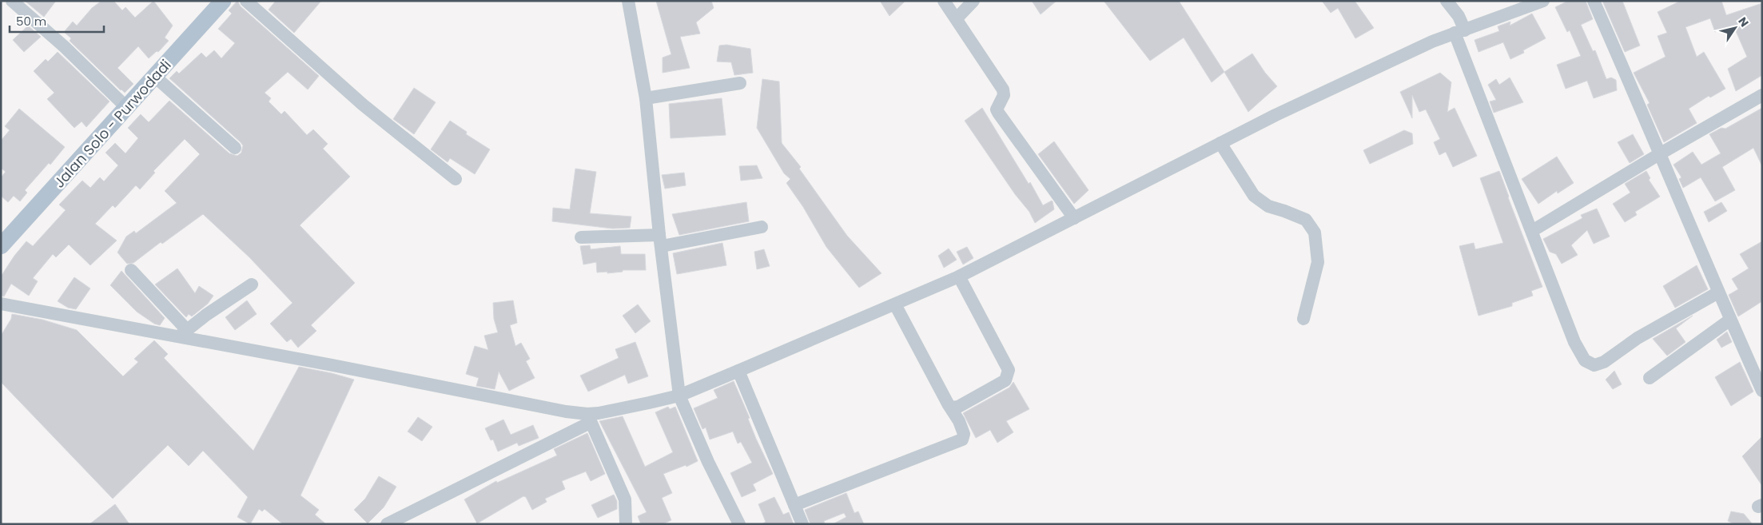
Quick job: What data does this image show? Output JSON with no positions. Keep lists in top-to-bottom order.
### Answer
{
  "streets": {
    "main road": ["Jalan Solo - Purwodadi"]
  },
  "scale_bar": "50 m",
  "north": "top right"
}
